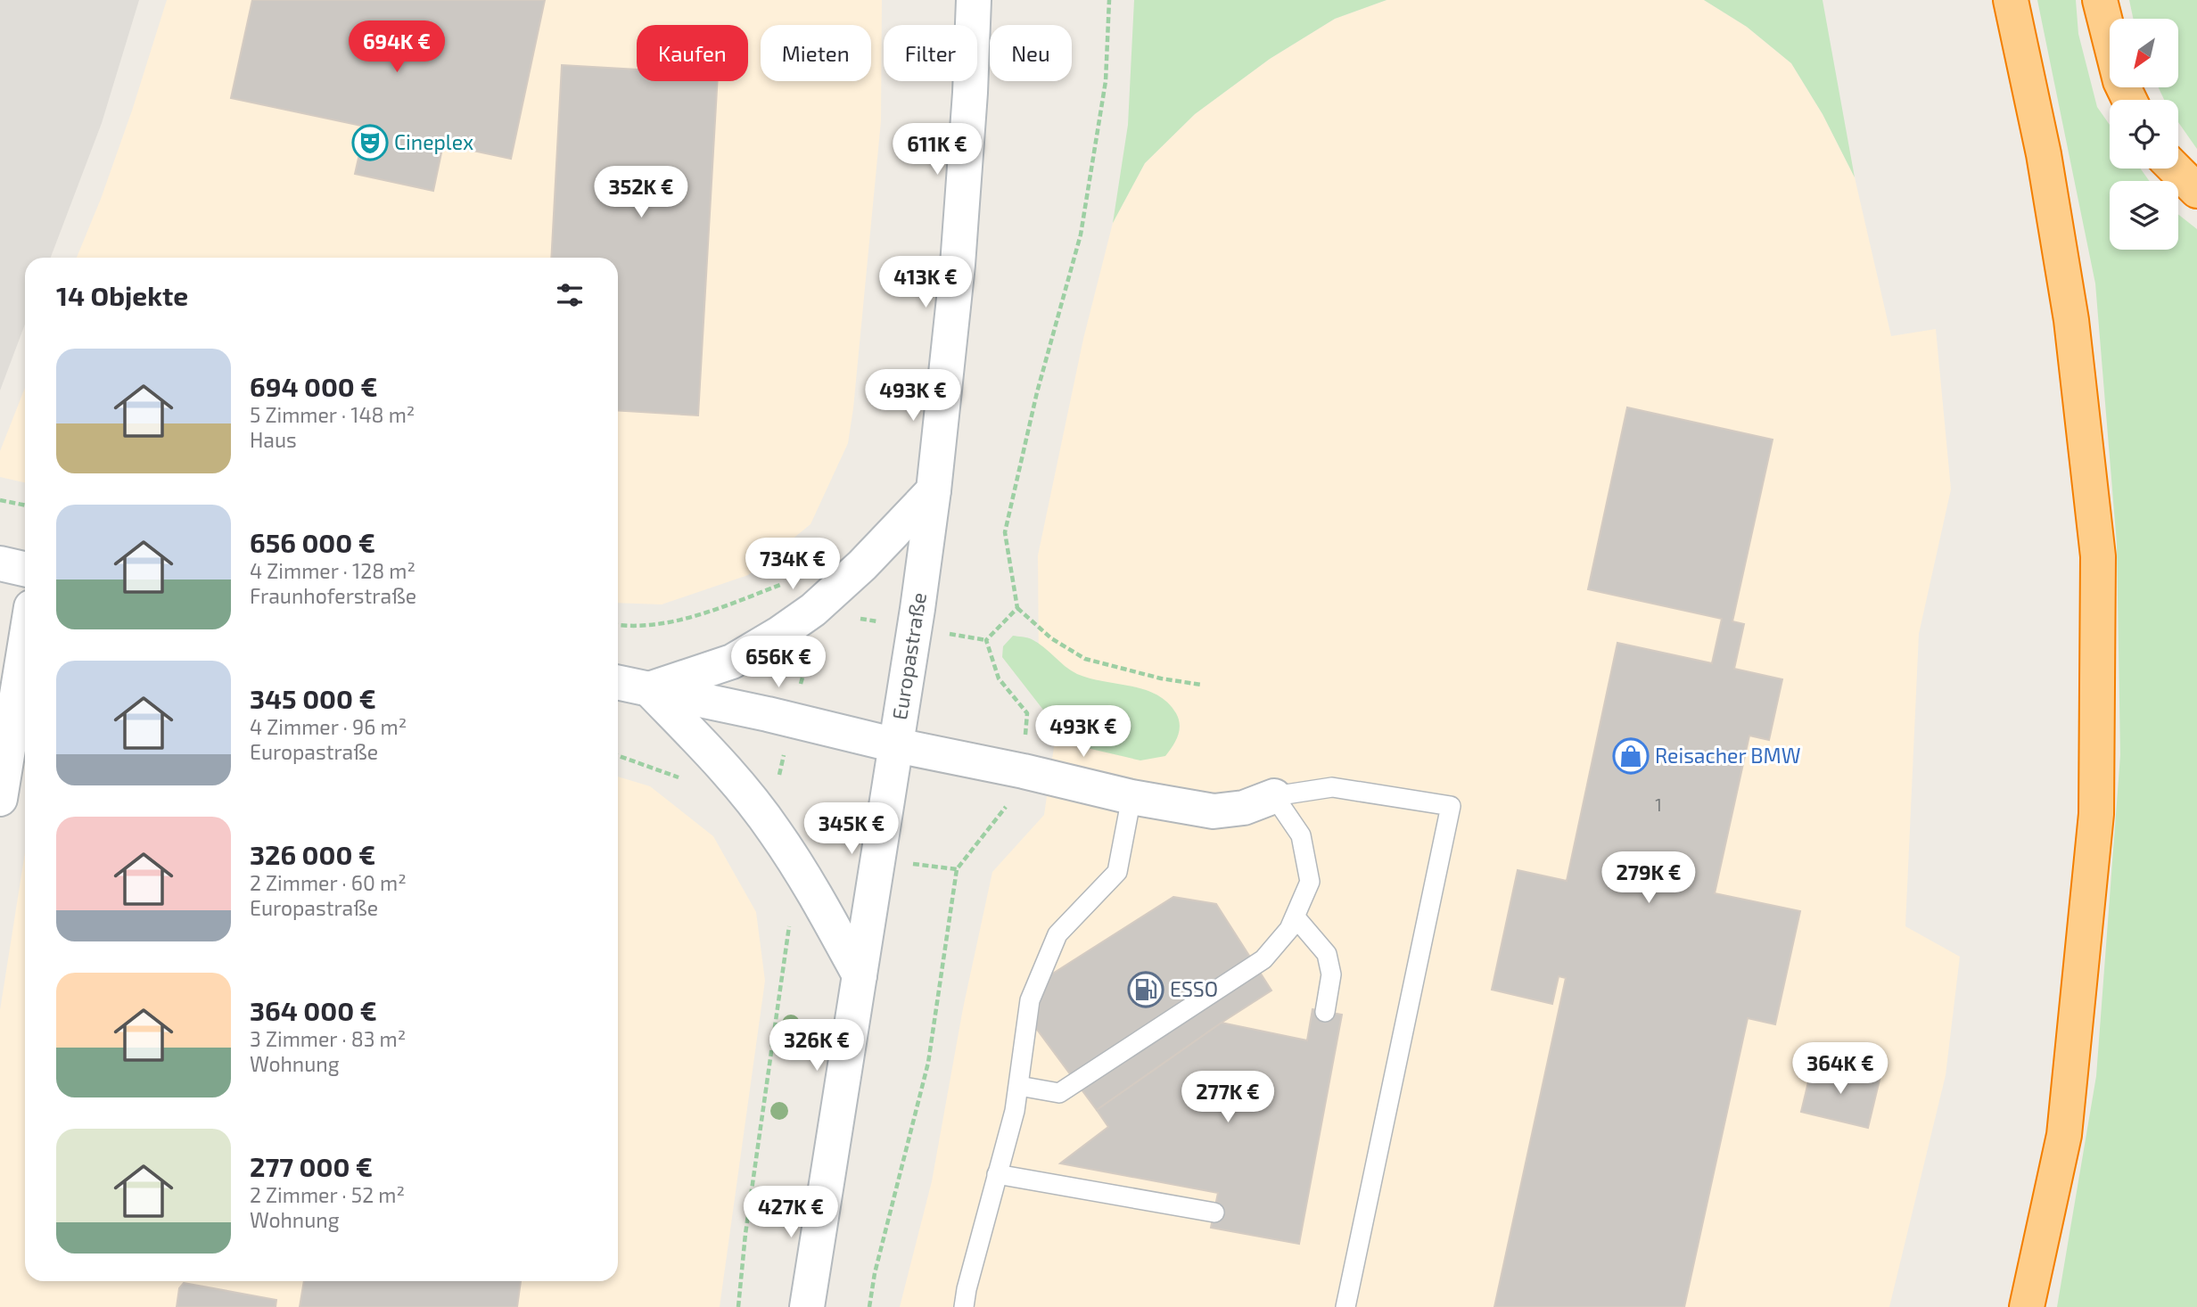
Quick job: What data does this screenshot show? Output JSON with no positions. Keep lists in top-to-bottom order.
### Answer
{
  "streets": {
    "street": ["Europastraße"]
  },
  "places": {
    "theatre": ["Cineplex"],
    "shop": ["Reisacher BMW"],
    "fuel station": ["ESSO"]
  },
  "house_numbers": ["1"],
  "north": "bottom left",
  "page": {
    "price": [
      "694K €",
      "611K €",
      "352K €",
      "413K €",
      "493K €",
      "734K €",
      "656K €",
      "493K €",
      "345K €",
      "279K €",
      "326K €",
      "364K €",
      "277K €",
      "427K €"
    ],
    "chip": [
      "Kaufen",
      "Mieten",
      "Filter",
      "Neu"
    ],
    "heading": "14 Objekte",
    "list": [
      {
        "name": "694 000 €",
        "note": "5 Zimmer · 148 m² · Haus"
      },
      {
        "name": "656 000 €",
        "note": "4 Zimmer · 128 m² · Fraunhoferstraße"
      },
      {
        "name": "345 000 €",
        "note": "4 Zimmer · 96 m² · Europastraße"
      },
      {
        "name": "326 000 €",
        "note": "2 Zimmer · 60 m² · Europastraße"
      },
      {
        "name": "364 000 €",
        "note": "3 Zimmer · 83 m² · Wohnung"
      },
      {
        "name": "277 000 €",
        "note": "2 Zimmer · 52 m² · Wohnung"
      }
    ]
  }
}
